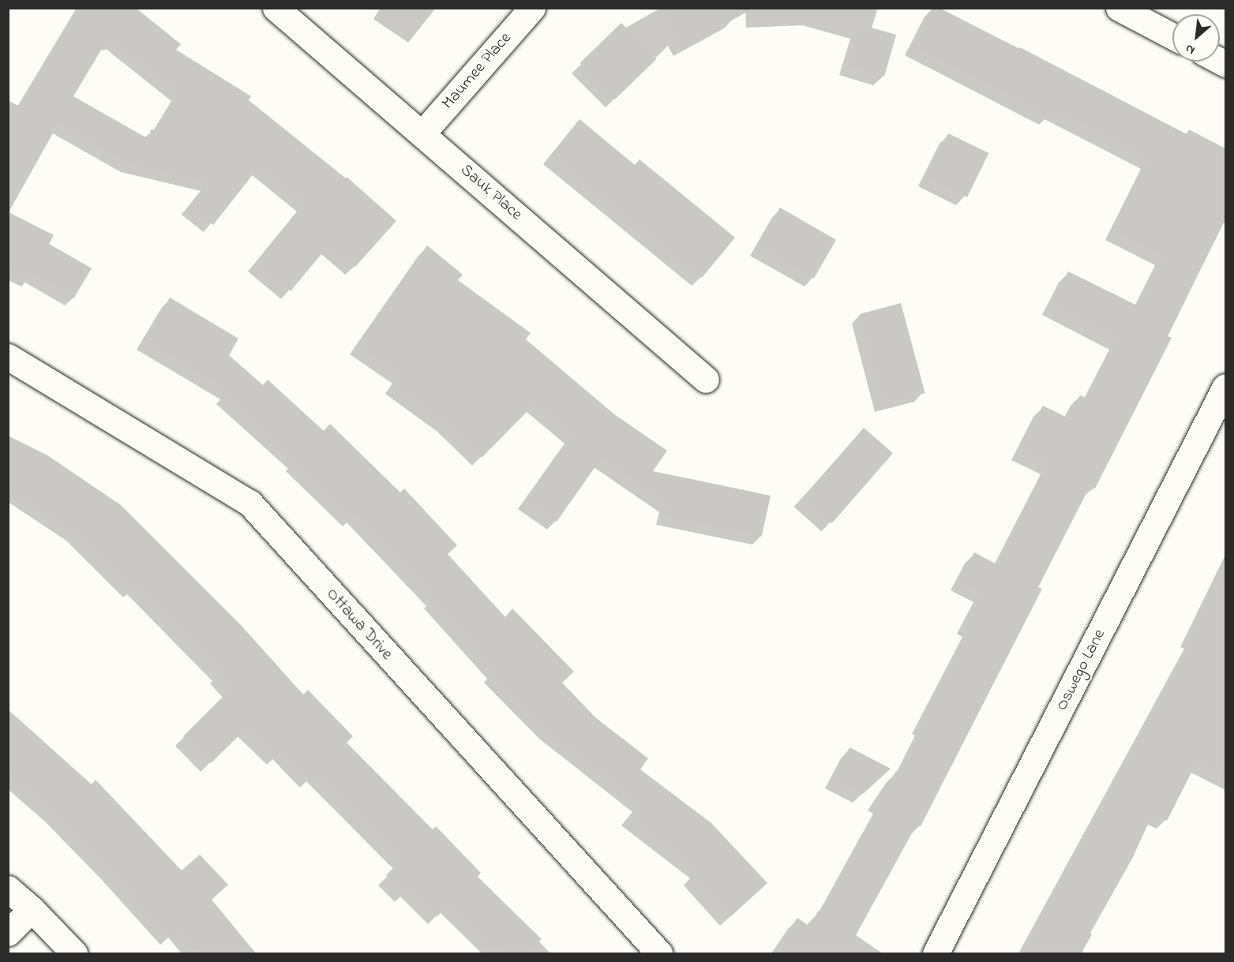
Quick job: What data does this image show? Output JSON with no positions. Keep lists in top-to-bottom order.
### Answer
{
  "streets": {
    "street": [
      "Maumee Place",
      "Sauk Place",
      "Ottawa Drive",
      "Oswego Lane"
    ]
  },
  "crossings": [
    ["Maumee Place", "Sauk Place"]
  ],
  "north": "bottom left"
}
